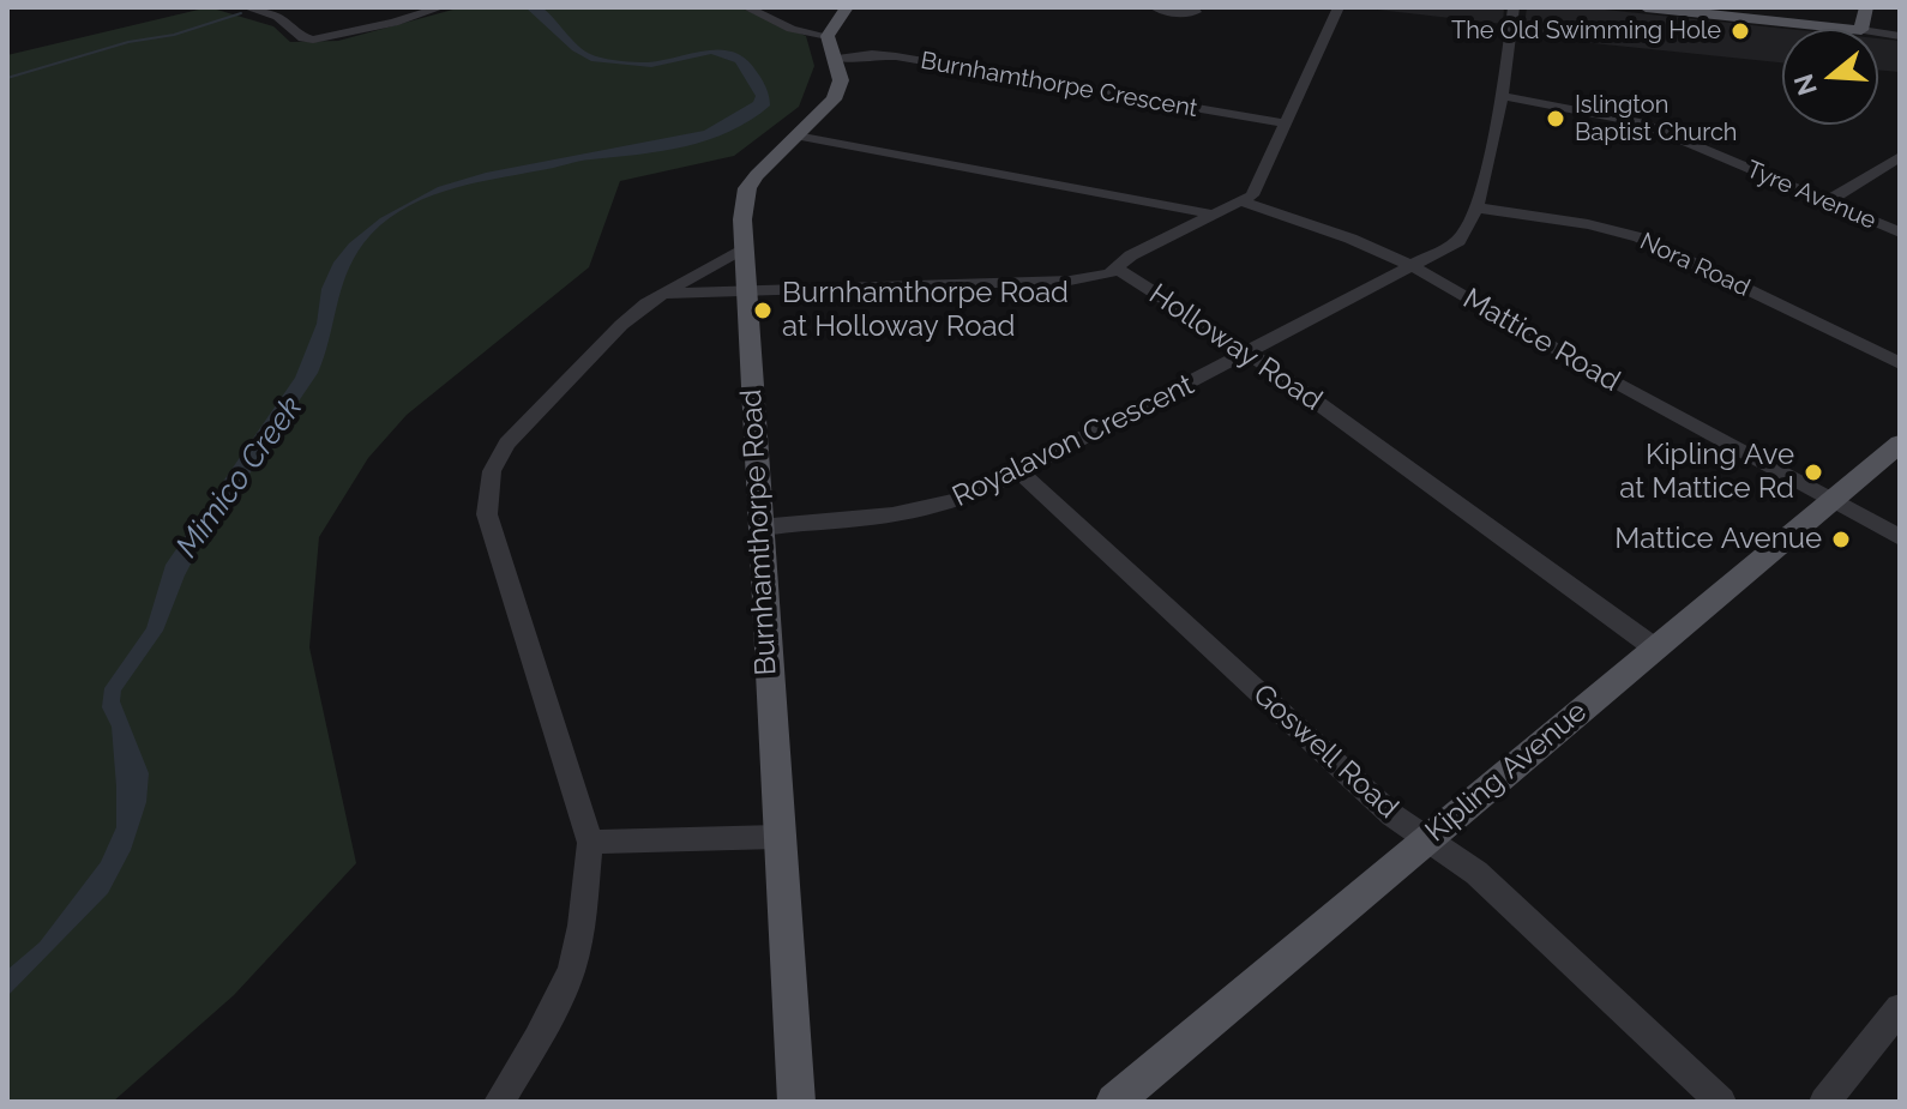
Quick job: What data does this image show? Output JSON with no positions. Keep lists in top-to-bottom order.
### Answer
{
  "streets": {
    "main road": ["Burnhamthorpe Road", "Kipling Avenue"],
    "street": [
      "Burnhamthorpe Crescent",
      "Tyre Avenue",
      "Nora Road",
      "Mattice Road",
      "Holloway Road",
      "Royalavon Crescent",
      "Goswell Road"
    ]
  },
  "crossings": [
    ["Burnhamthorpe Crescent", "Burnhamthorpe Road"],
    ["Tyre Avenue", "Royalavon Crescent"],
    ["Nora Road", "Royalavon Crescent"],
    ["Mattice Road", "Royalavon Crescent"],
    ["Mattice Road", "Kipling Avenue"],
    ["Holloway Road", "Royalavon Crescent"],
    ["Holloway Road", "Burnhamthorpe Road"],
    ["Holloway Road", "Kipling Avenue"],
    ["Royalavon Crescent", "Burnhamthorpe Road"],
    ["Royalavon Crescent", "Goswell Road"],
    ["Goswell Road", "Kipling Avenue"]
  ],
  "water": ["Mimico Creek"],
  "places": [
    "The Old Swimming Hole",
    "Islington Baptist Church",
    "Burnhamthorpe Road at Holloway Road",
    "Kipling Ave at Mattice Rd",
    "Mattice Avenue"
  ],
  "north": "left"
}
